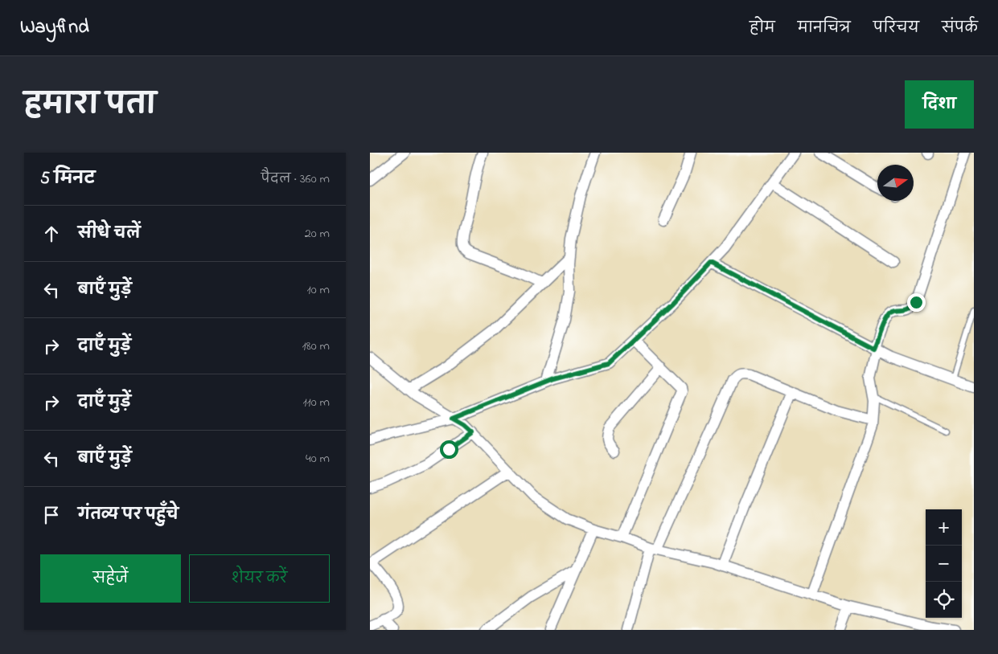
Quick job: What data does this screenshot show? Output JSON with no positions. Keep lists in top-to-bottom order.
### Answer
{
  "north": "right",
  "page": {
    "header": "Wayfind",
    "nav": [
      "होम",
      "मानचित्र",
      "परिचय",
      "संपर्क"
    ],
    "title": "हमारा पता",
    "buttons": [
      "दिशा",
      ["सहेजें", "शेयर करें"]
    ],
    "heading": ["5 मिनट", "पैदल · 360 m"],
    "list": [
      ["सीधे चलें", "20 m"],
      ["बाएँ मुड़ें", "10 m"],
      ["दाएँ मुड़ें", "180 m"],
      ["दाएँ मुड़ें", "110 m"],
      ["बाएँ मुड़ें", "40 m"],
      "गंतव्य पर पहुँचे"
    ],
    "map_buttons": ["+", "−"]
  }
}
